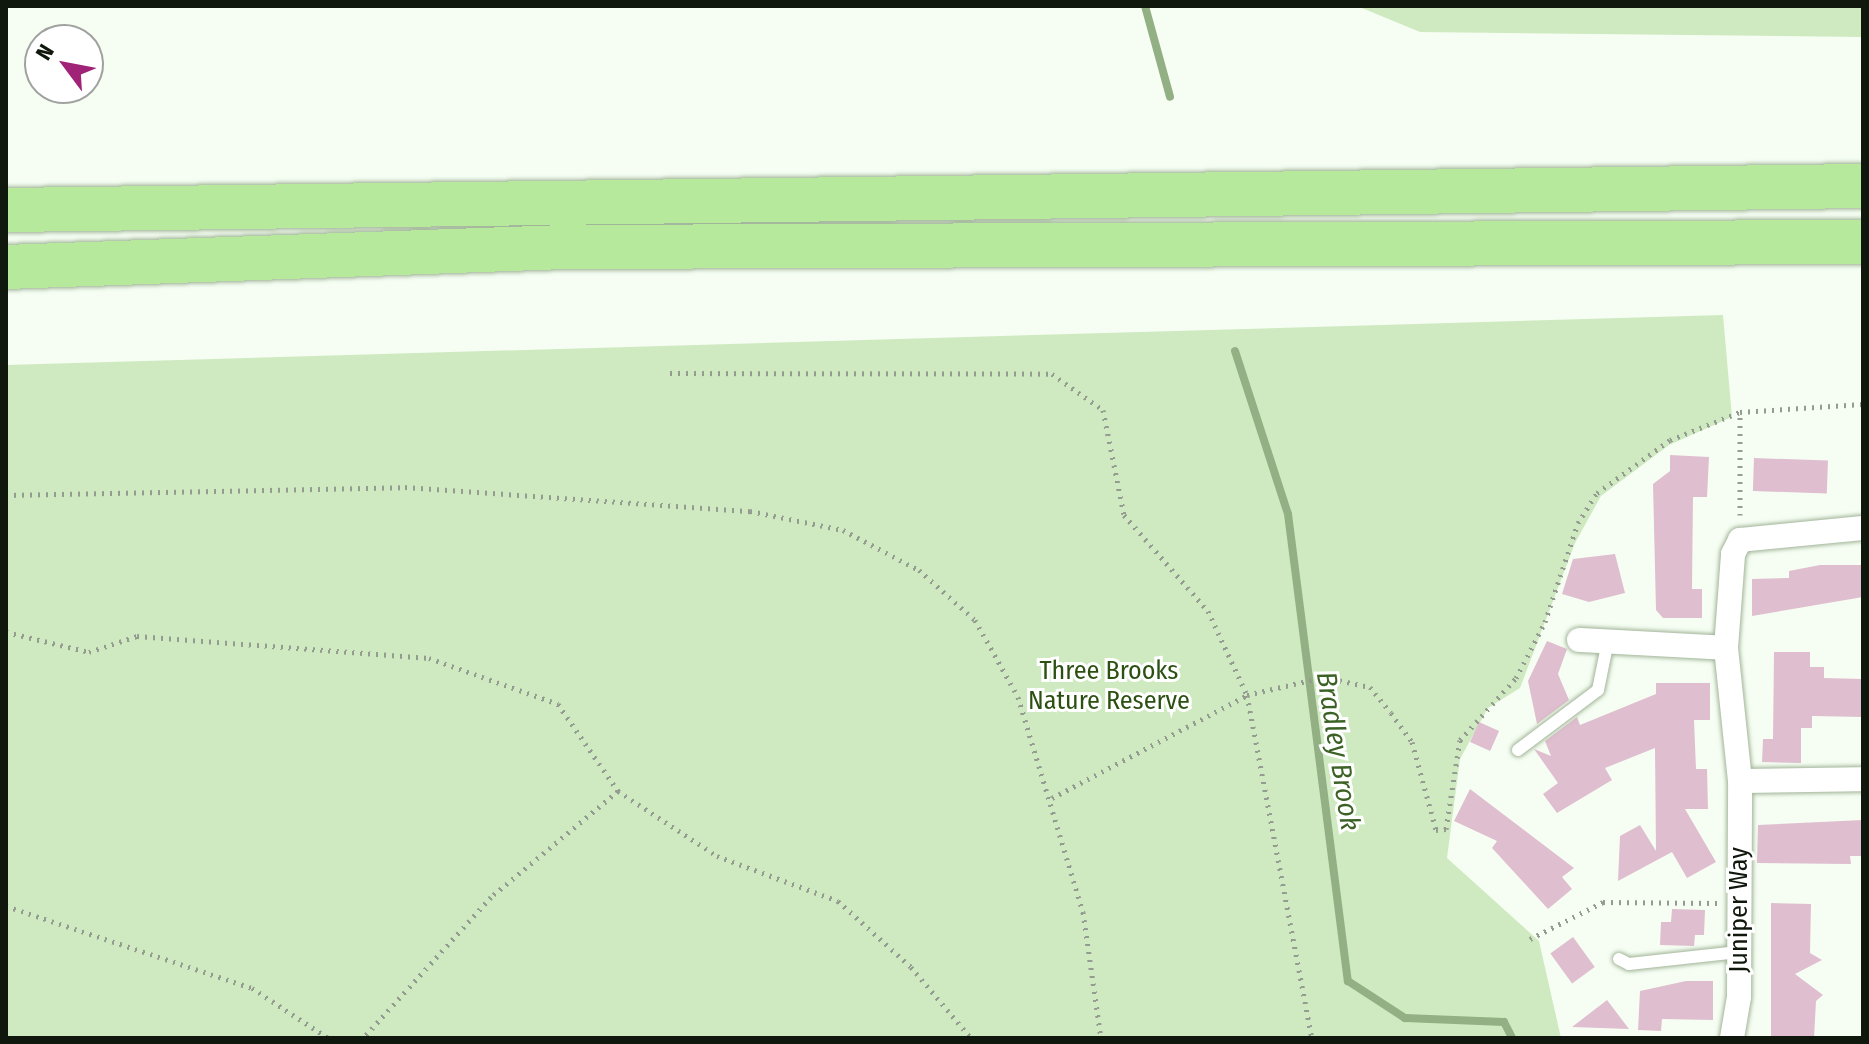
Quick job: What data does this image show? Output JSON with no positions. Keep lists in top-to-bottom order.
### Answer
{
  "streets": {
    "street": ["Juniper Way"]
  },
  "water": ["Bradley Brook"],
  "parks": ["Three Brooks Nature Reserve"],
  "north": "top left"
}
